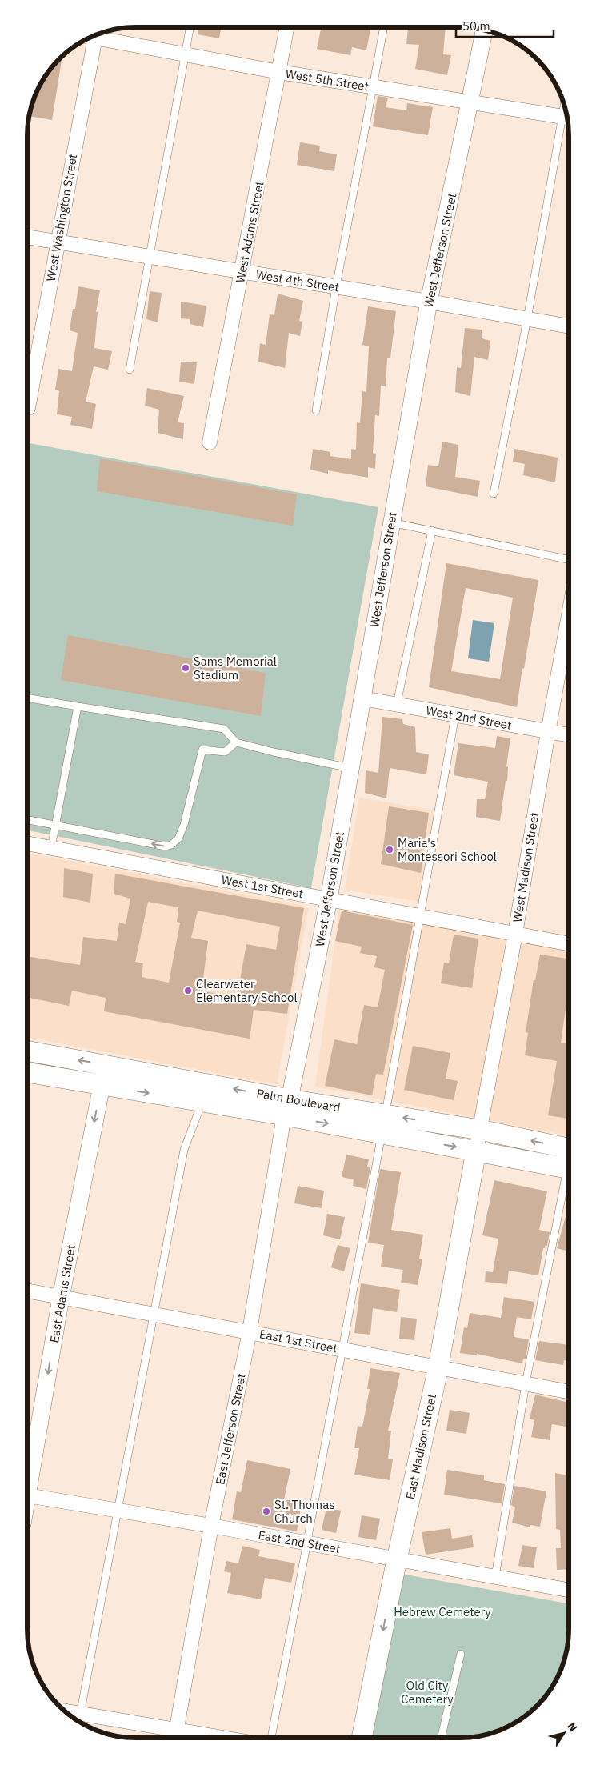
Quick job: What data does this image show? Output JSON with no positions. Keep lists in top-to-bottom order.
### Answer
{
  "streets": {
    "main road": ["Palm Boulevard", "East Madison Street"],
    "street": [
      "West 5th Street",
      "West Washington Street",
      "West Adams Street",
      "West Jefferson Street",
      "West 4th Street",
      "West 2nd Street",
      "West Madison Street",
      "West 1st Street",
      "East Adams Street",
      "East 1st Street",
      "East Jefferson Street",
      "East 2nd Street"
    ]
  },
  "crossings": [
    ["West 5th Street", "West Adams Street"],
    ["West 5th Street", "West Jefferson Street"],
    ["West Washington Street", "West 4th Street"],
    ["West Adams Street", "West 4th Street"],
    ["West Jefferson Street", "West 4th Street"],
    ["West Jefferson Street", "West 2nd Street"],
    ["West Jefferson Street", "West 1st Street"],
    ["West Jefferson Street", "Palm Boulevard"],
    ["West Jefferson Street", "East Jefferson Street"],
    ["West 2nd Street", "West Madison Street"],
    ["West Madison Street", "West 1st Street"],
    ["West Madison Street", "Palm Boulevard"],
    ["West Madison Street", "East Madison Street"],
    ["Palm Boulevard", "East Adams Street"],
    ["Palm Boulevard", "East Jefferson Street"],
    ["Palm Boulevard", "East Madison Street"],
    ["East Adams Street", "East 1st Street"],
    ["East 1st Street", "East Jefferson Street"],
    ["East 1st Street", "East Madison Street"],
    ["East Jefferson Street", "East 2nd Street"],
    ["East Madison Street", "East 2nd Street"]
  ],
  "one_way": ["East Adams Street"],
  "parks": ["Hebrew Cemetery", "Old City Cemetery"],
  "places": [
    "Sams Memorial Stadium",
    "Maria's Montessori School",
    "Clearwater Elementary School",
    "St. Thomas Church"
  ],
  "scale_bar": "50 m",
  "north": "top right"
}
